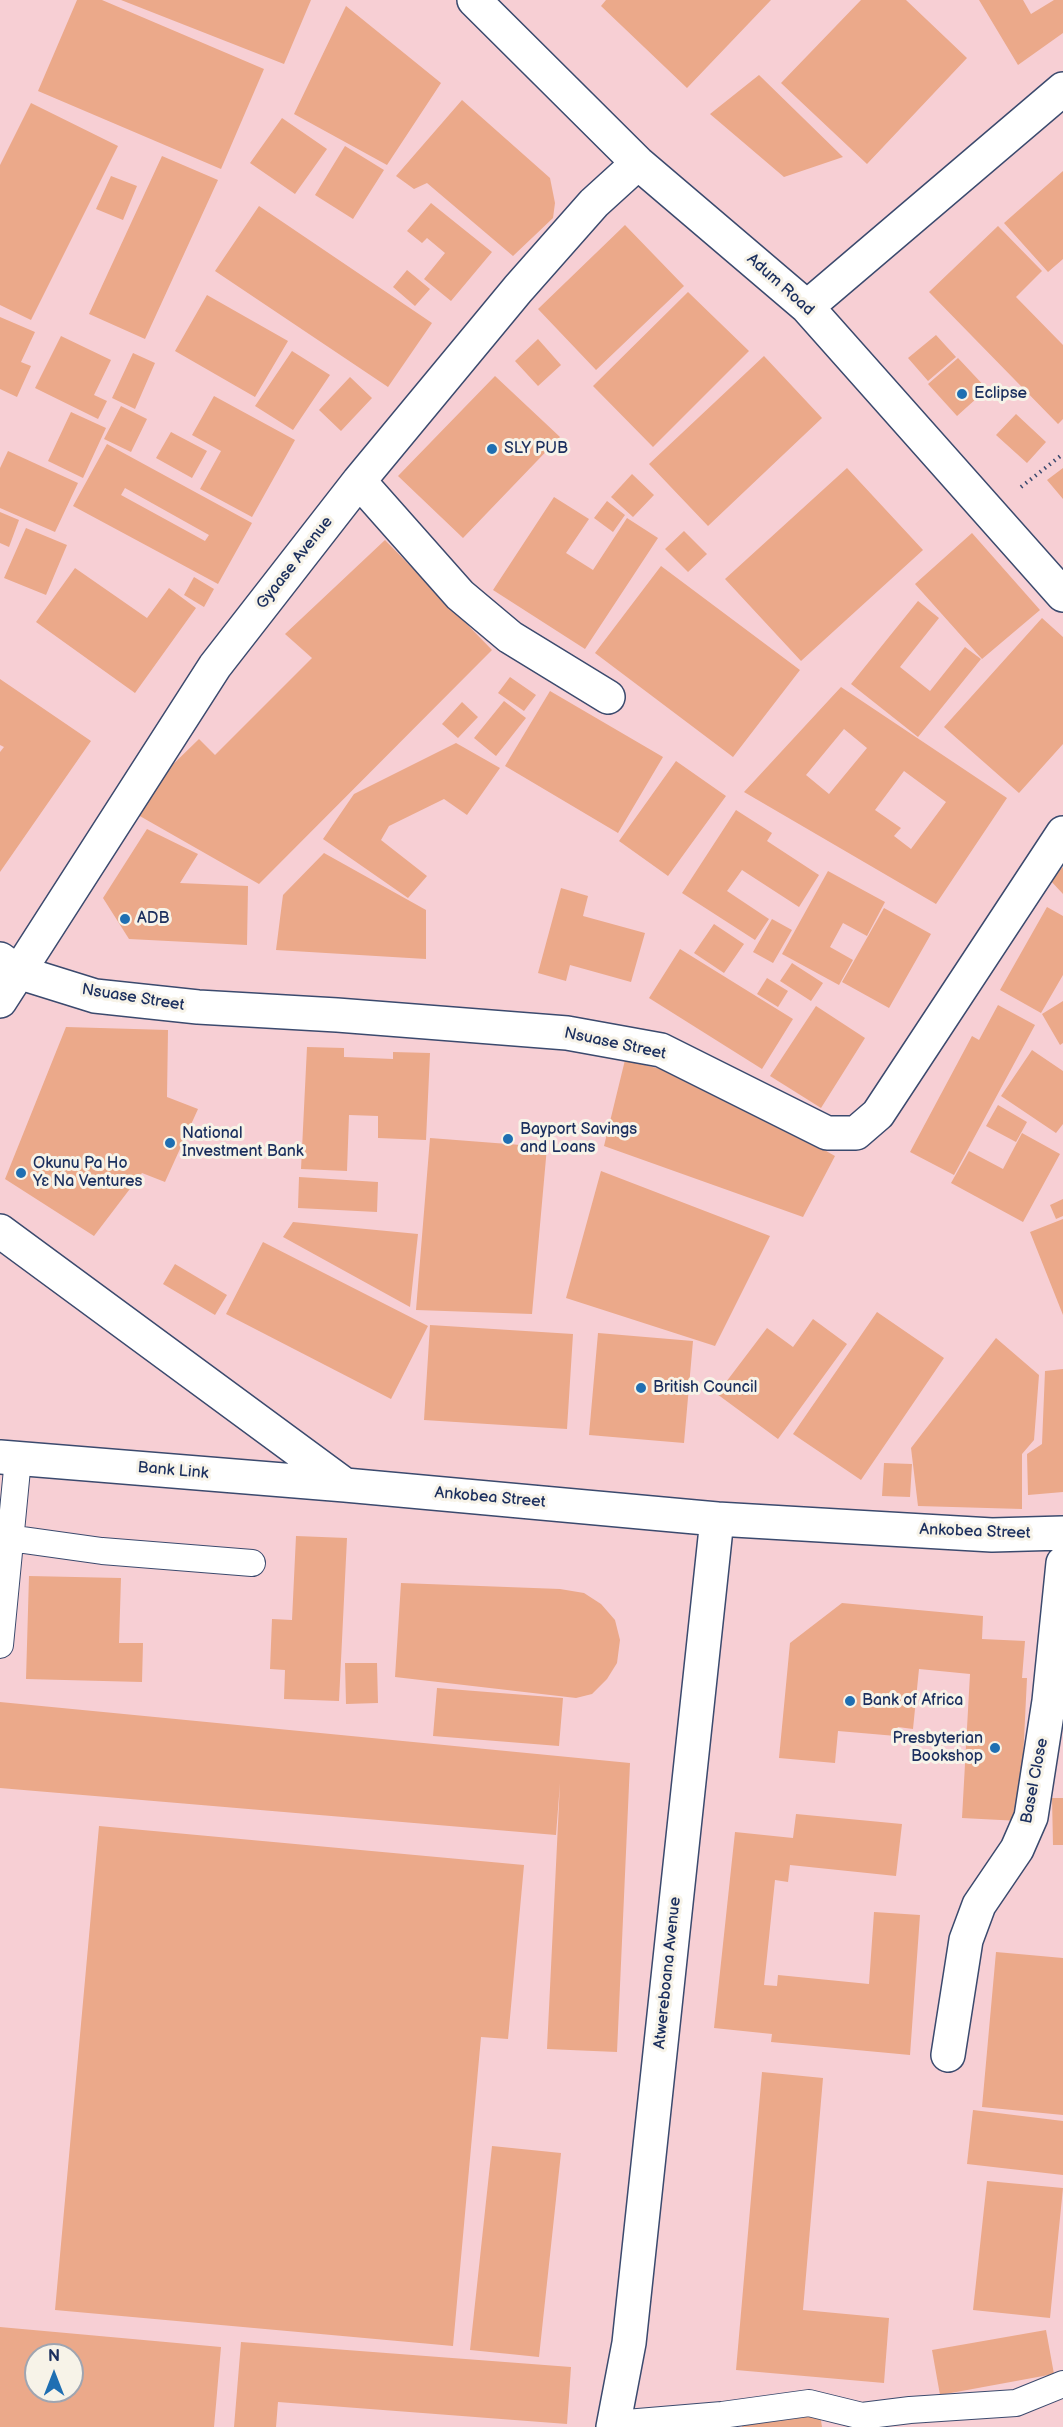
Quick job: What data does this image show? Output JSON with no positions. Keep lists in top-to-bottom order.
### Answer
{
  "streets": {
    "street": [
      "Adum Road",
      "Gyaase Avenue",
      "Nsuase Street",
      "Bank Link",
      "Ankobea Street",
      "Basel Close",
      "Atwereboana Avenue"
    ]
  },
  "crossings": [
    ["Adum Road", "Gyaase Avenue"],
    ["Gyaase Avenue", "Nsuase Street"],
    ["Bank Link", "Ankobea Street"],
    ["Ankobea Street", "Atwereboana Avenue"]
  ],
  "places": [
    "Eclipse",
    "SLY PUB",
    "ADB",
    "Bayport Savings and Loans",
    "National Investment Bank",
    "Okunu Pa Ho Yɛ Na Ventures",
    "British Council",
    "Bank of Africa",
    "Presbyterian Bookshop"
  ],
  "north": "top"
}
